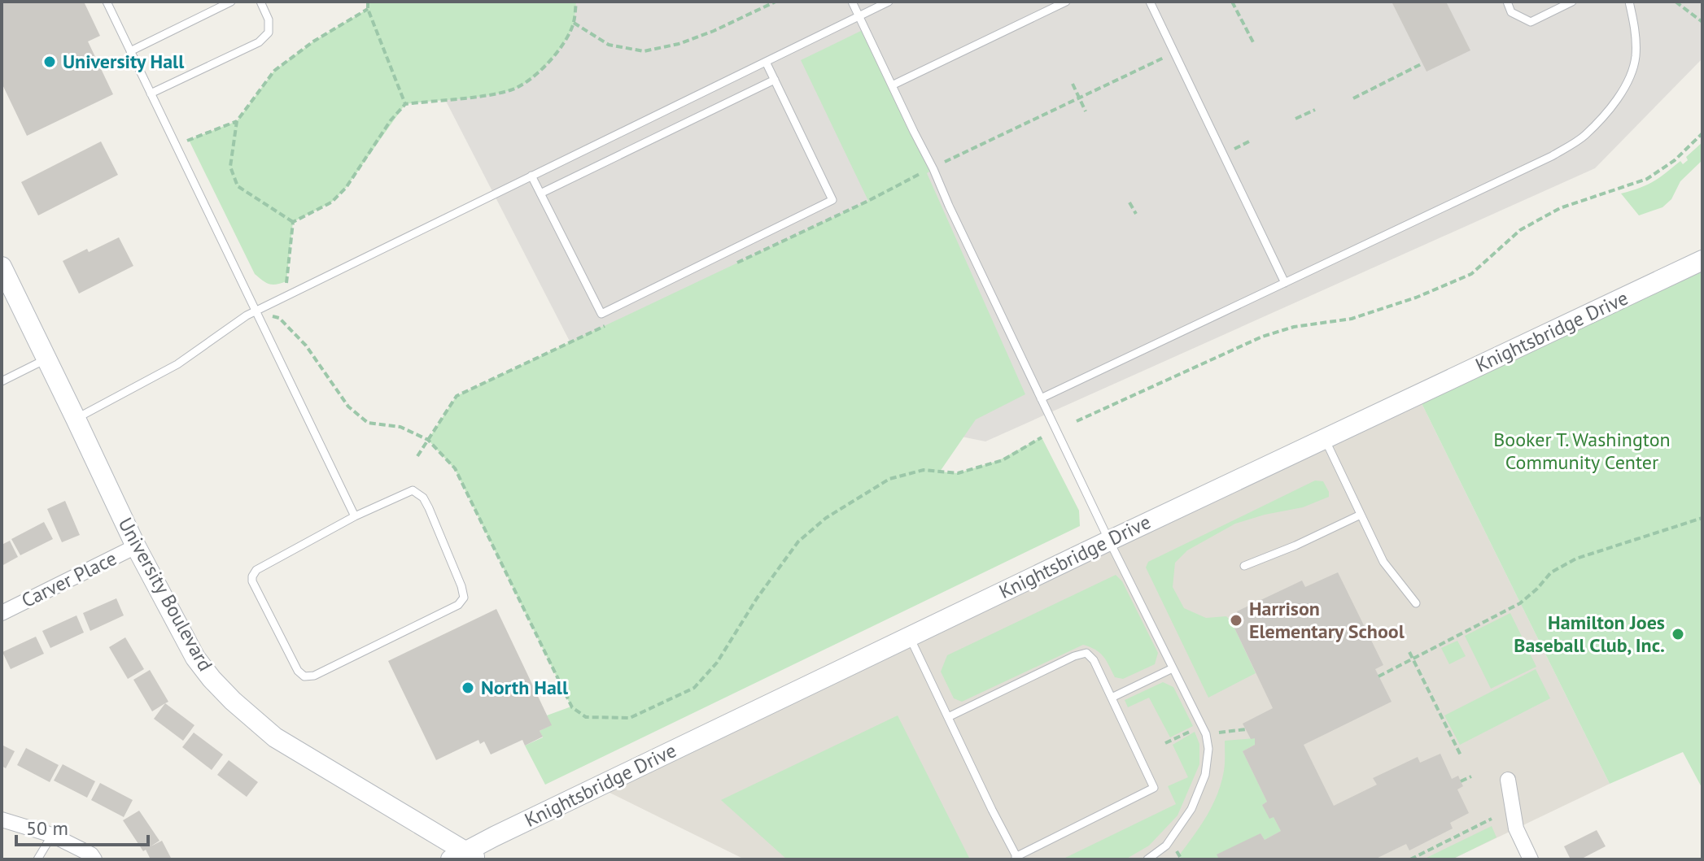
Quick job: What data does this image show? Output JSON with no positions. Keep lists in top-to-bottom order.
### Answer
{
  "streets": {
    "street": ["Knightsbridge Drive", "Carver Place", "University Boulevard"]
  },
  "crossings": [
    ["Knightsbridge Drive", "University Boulevard"],
    ["Carver Place", "University Boulevard"]
  ],
  "parks": ["Booker T. Washington Community Center"],
  "places": [
    "University Hall",
    "Harrison Elementary School",
    "Hamilton Joes Baseball Club, Inc.",
    "North Hall"
  ],
  "scale_bar": "50 m"
}
